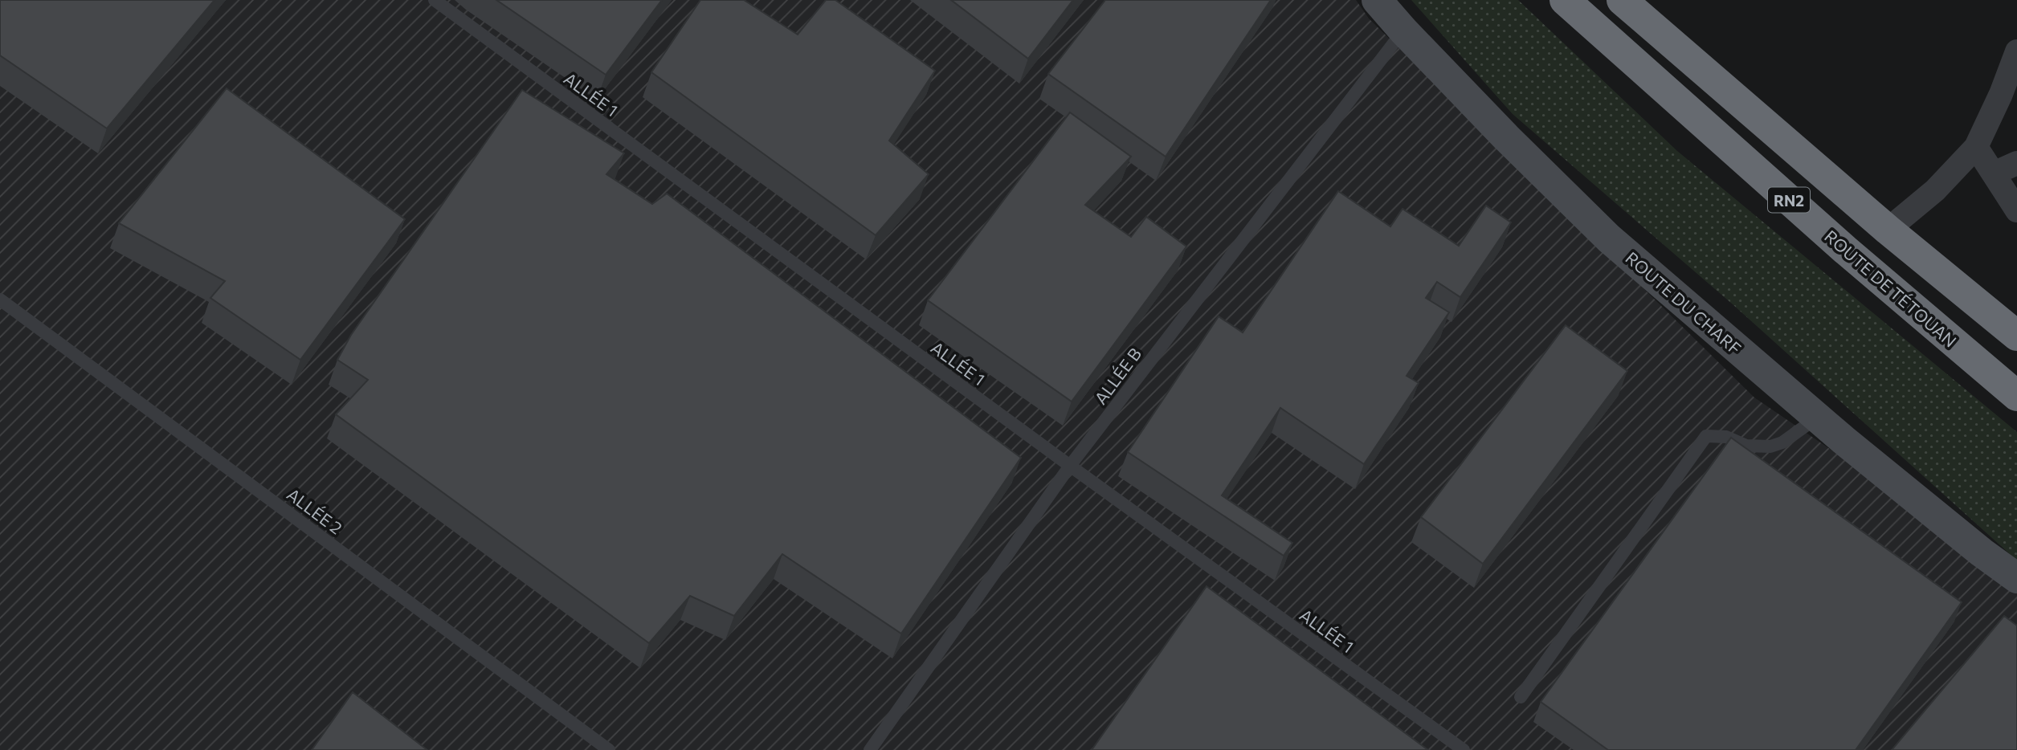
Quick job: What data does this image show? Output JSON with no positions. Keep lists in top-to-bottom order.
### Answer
{
  "streets": {
    "highway": ["RN2", "ROUTE DE TÉTOUAN"],
    "street": ["ROUTE DU CHARF"],
    "lane": ["ALLÉE 1", "ALLÉE B", "ALLÉE 2"]
  },
  "crossings": [
    ["ALLÉE 1", "ALLÉE B"],
    ["ROUTE DU CHARF", "ALLÉE B"]
  ]
}
